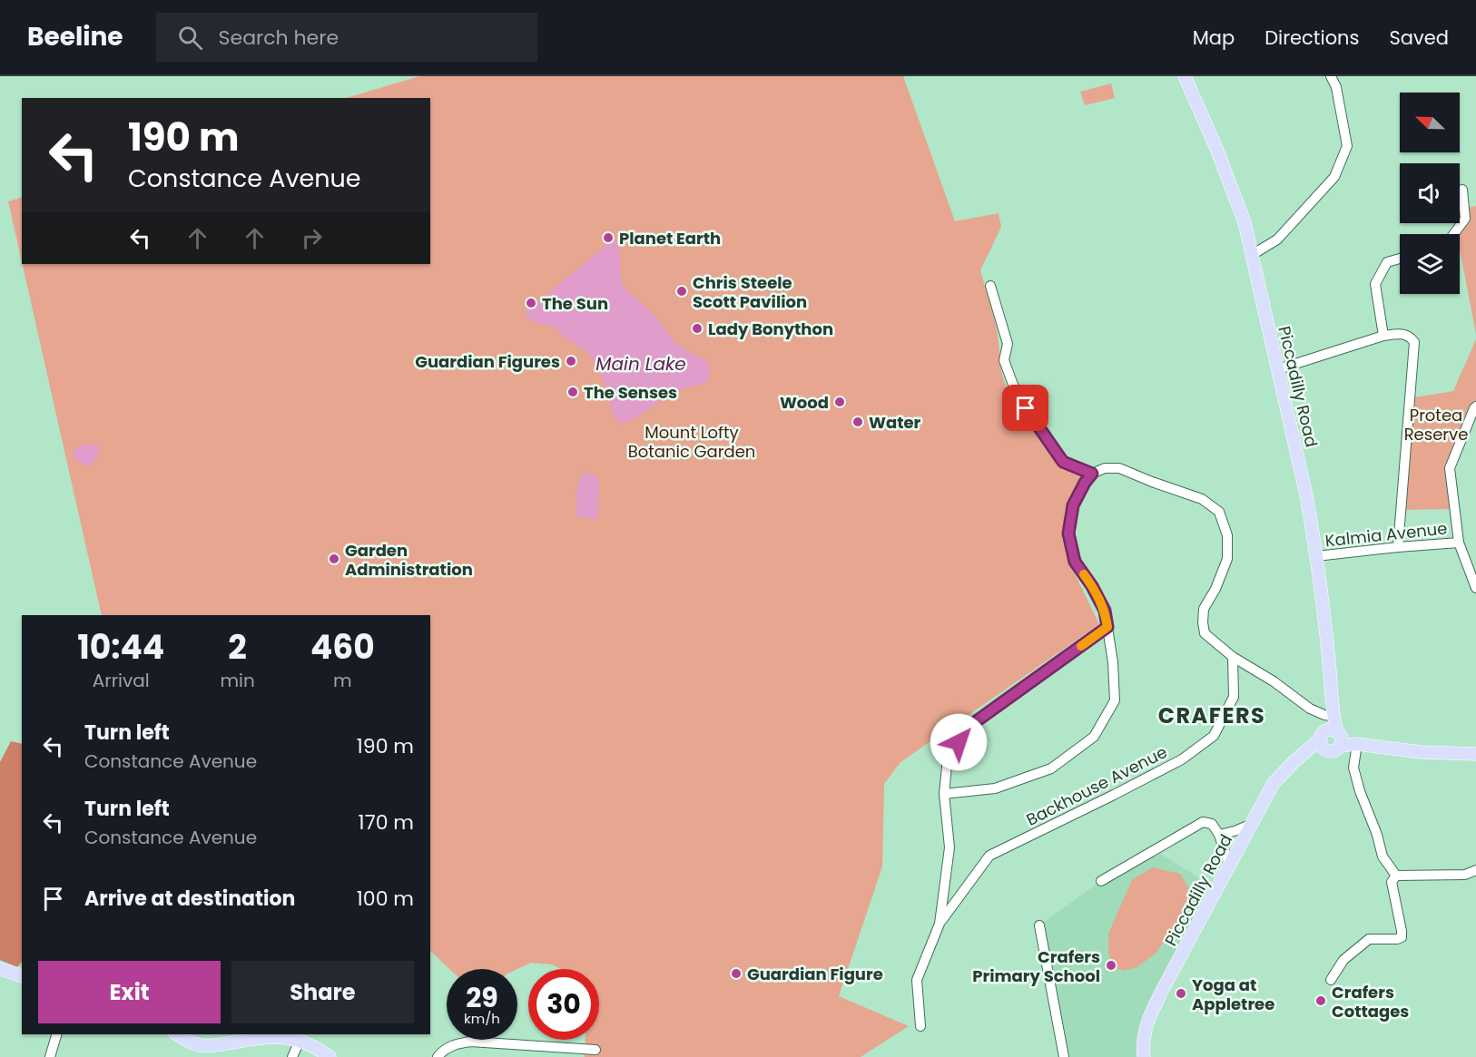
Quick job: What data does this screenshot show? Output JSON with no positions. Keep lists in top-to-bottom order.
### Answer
{
  "streets": {
    "main road": ["Piccadilly Road"],
    "street": ["Kalmia Avenue", "Backhouse Avenue"]
  },
  "crossings": [
    ["Piccadilly Road", "Kalmia Avenue"]
  ],
  "districts": ["CRAFERS"],
  "water": ["Main Lake"],
  "parks": ["Protea Reserve", "Mount Lofty Botanic Garden"],
  "places": [
    "Planet Earth",
    "Chris Steele Scott Pavilion",
    "The Sun",
    "Lady Bonython",
    "Guardian Figures",
    "The Senses",
    "Wood",
    "Water",
    "Garden Administration",
    "Crafers Primary School",
    "Guardian Figure",
    "Yoga at Appletree",
    "Crafers Cottages"
  ],
  "north": "top left",
  "page": {
    "header": "Beeline",
    "search": "Search here",
    "nav": ["Map", "Directions", "Saved"],
    "turn": ["190 m", "Constance Avenue"],
    "eta": [
      "10:44",
      "Arrival",
      "2",
      "min",
      "460",
      "m"
    ],
    "list": [
      {
        "name": "Turn left",
        "note": "Constance Avenue",
        "value": "190 m"
      },
      {
        "name": "Turn left",
        "note": "Constance Avenue",
        "value": "170 m"
      },
      {
        "name": "Arrive at destination",
        "value": "100 m"
      }
    ],
    "buttons": ["Exit", "Share"],
    "speed": "29 km/h",
    "limit": "30"
  }
}
